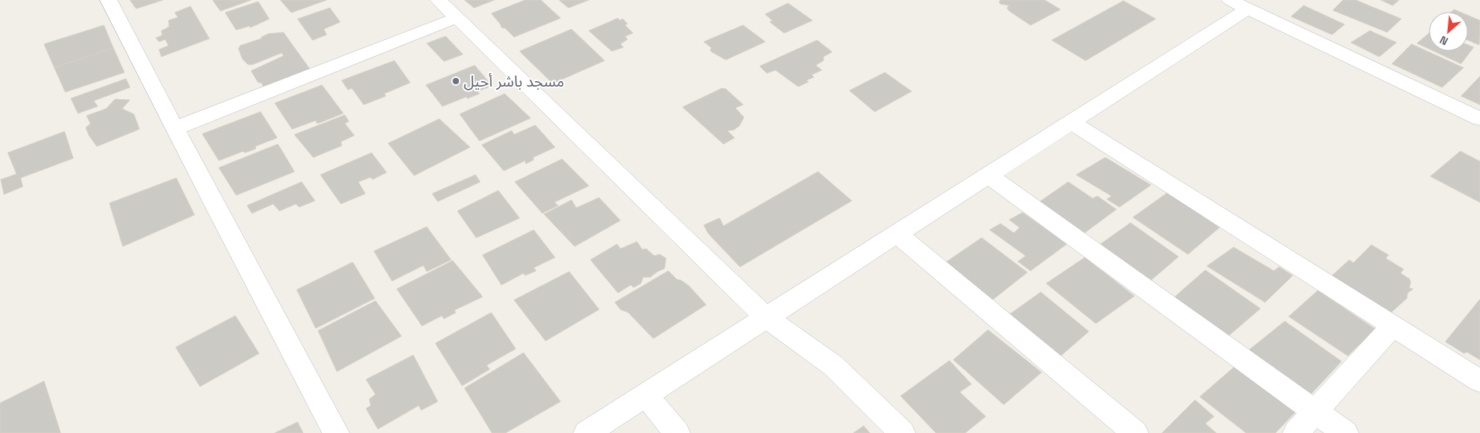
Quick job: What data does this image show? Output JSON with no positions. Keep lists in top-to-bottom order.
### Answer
{
  "places": ["مسجد باشر أحيل"],
  "north": "bottom left"
}
